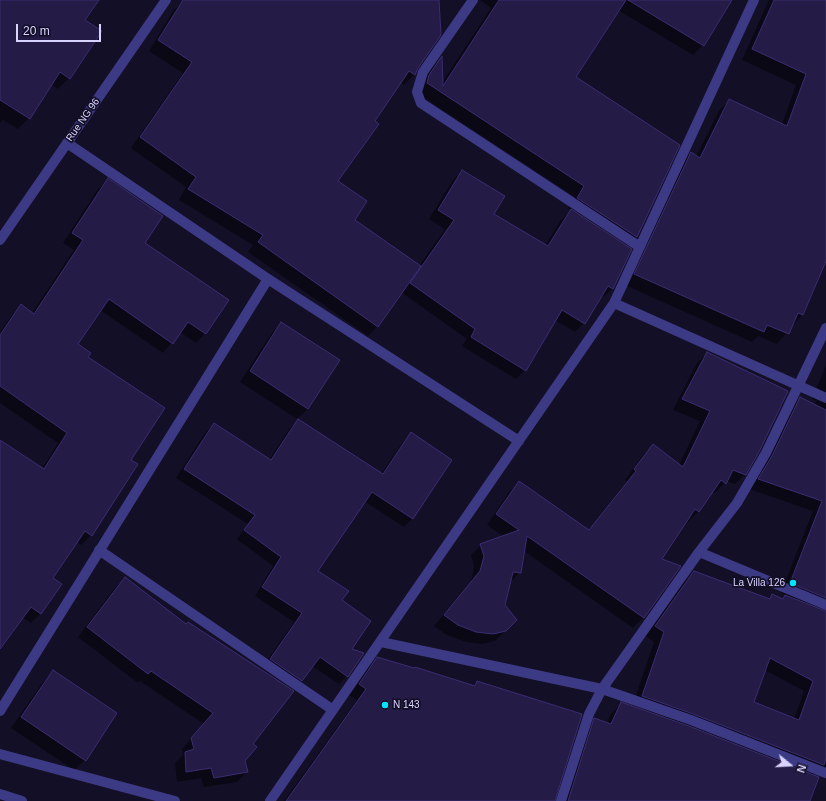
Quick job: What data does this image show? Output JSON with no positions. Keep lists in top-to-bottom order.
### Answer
{
  "streets": {
    "street": ["Rue NG 96"]
  },
  "places": ["La Villa 126", "N 143"],
  "scale_bar": "20 m",
  "north": "right"
}
